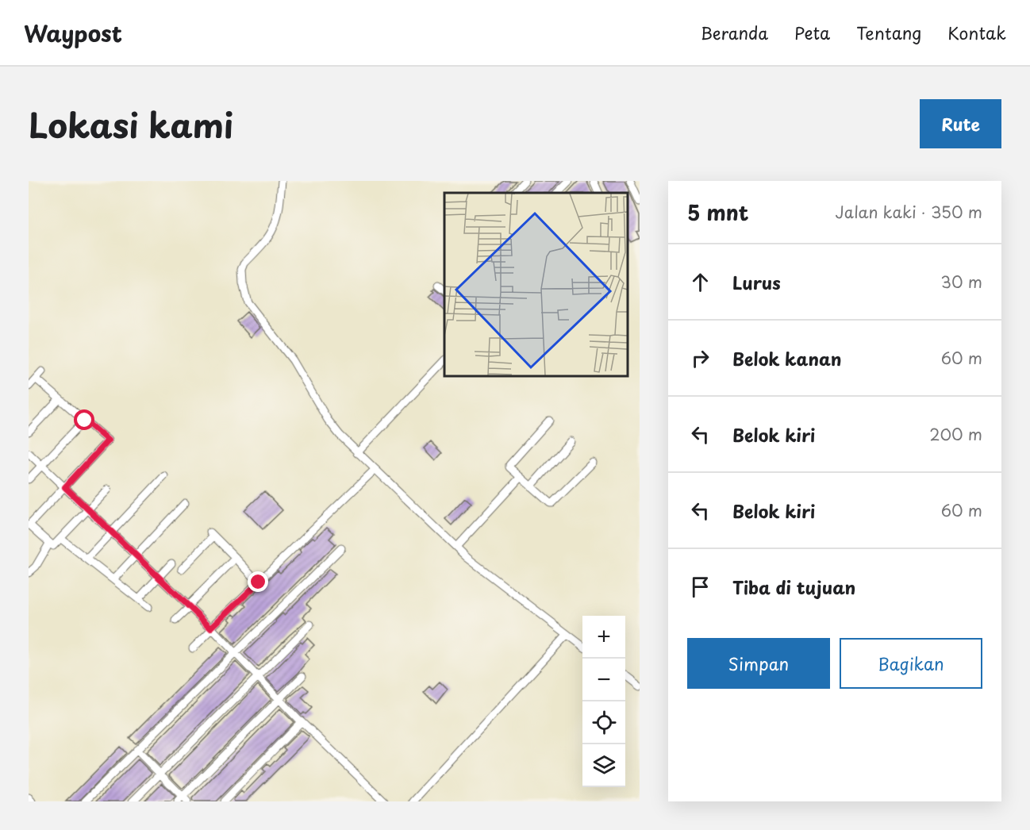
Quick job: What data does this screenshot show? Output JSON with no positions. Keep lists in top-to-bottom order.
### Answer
{
  "page": {
    "header": "Waypost",
    "nav": [
      "Beranda",
      "Peta",
      "Tentang",
      "Kontak"
    ],
    "title": "Lokasi kami",
    "buttons": [
      "Rute",
      ["Simpan", "Bagikan"]
    ],
    "heading": ["5 mnt", "Jalan kaki · 350 m"],
    "list": [
      ["Lurus", "30 m"],
      ["Belok kanan", "60 m"],
      ["Belok kiri", "200 m"],
      ["Belok kiri", "60 m"],
      "Tiba di tujuan"
    ],
    "map_buttons": ["+", "−"]
  }
}
